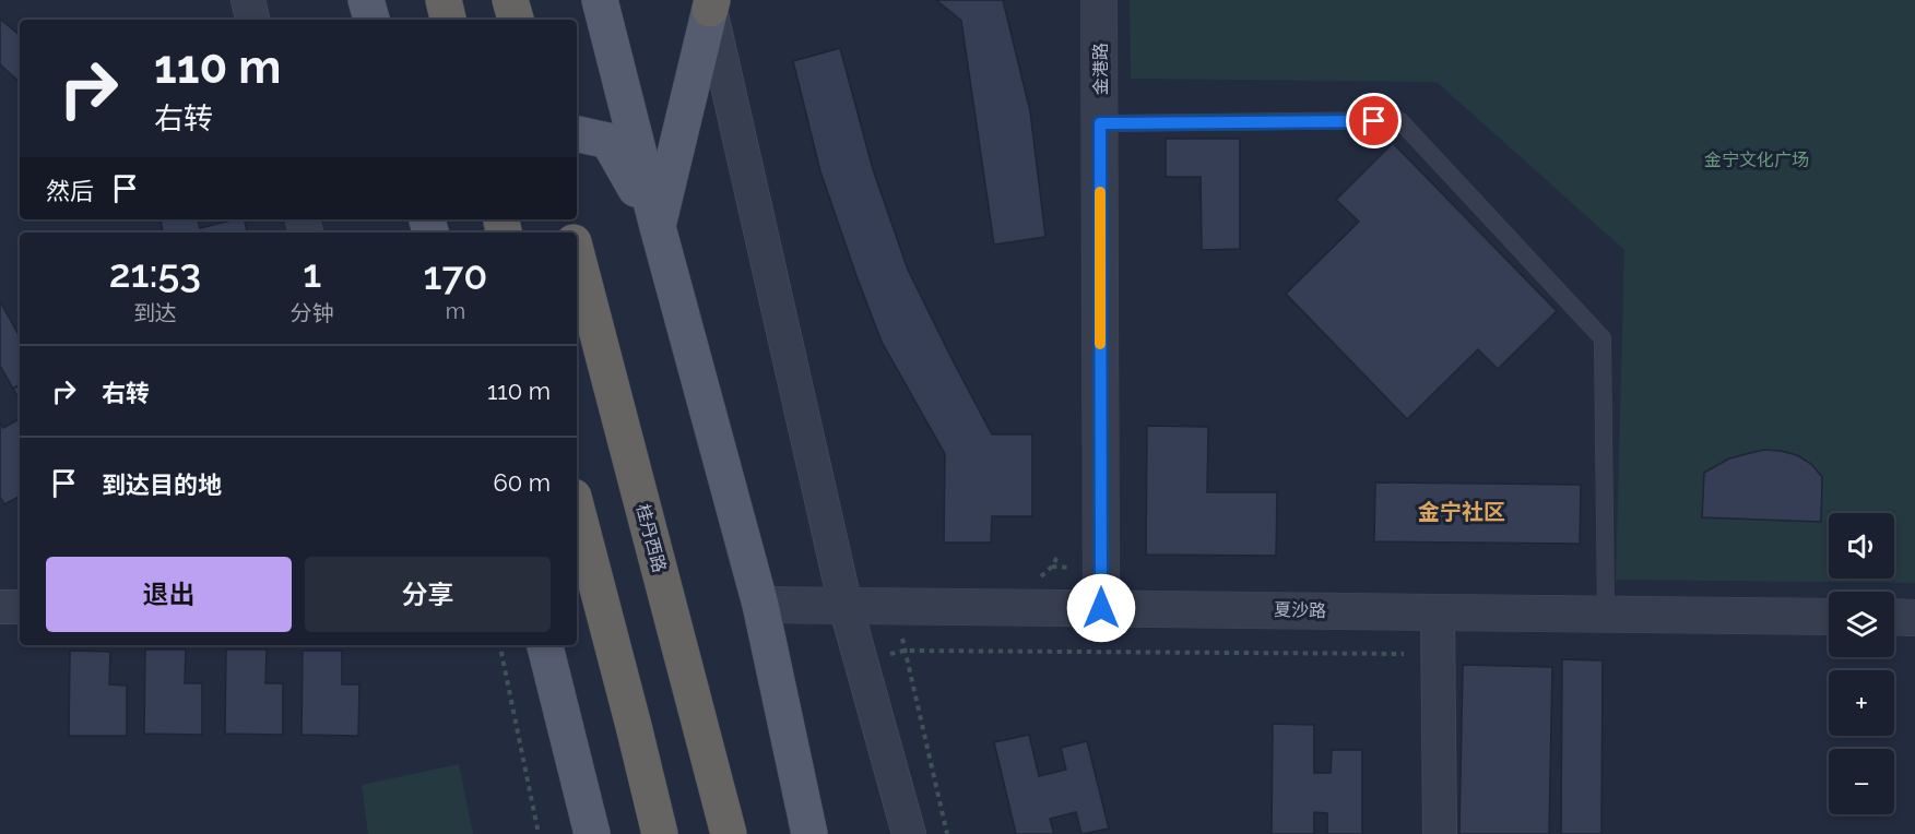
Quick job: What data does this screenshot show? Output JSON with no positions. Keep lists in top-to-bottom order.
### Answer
{
  "streets": {
    "highway": ["桂丹西路"],
    "street": ["金港路", "夏沙路"]
  },
  "crossings": [
    ["金港路", "夏沙路"]
  ],
  "districts": ["金宁社区"],
  "parks": ["金宁文化广场"],
  "page": {
    "turn": ["110 m", "右转"],
    "then": "然后",
    "eta": [
      "21:53",
      "到达",
      "1",
      "分钟",
      "170",
      "m"
    ],
    "list": [
      {
        "name": "右转",
        "value": "110 m"
      },
      {
        "name": "到达目的地",
        "value": "60 m"
      }
    ],
    "map_buttons": ["+", "−"],
    "buttons": ["退出", "分享"]
  }
}
